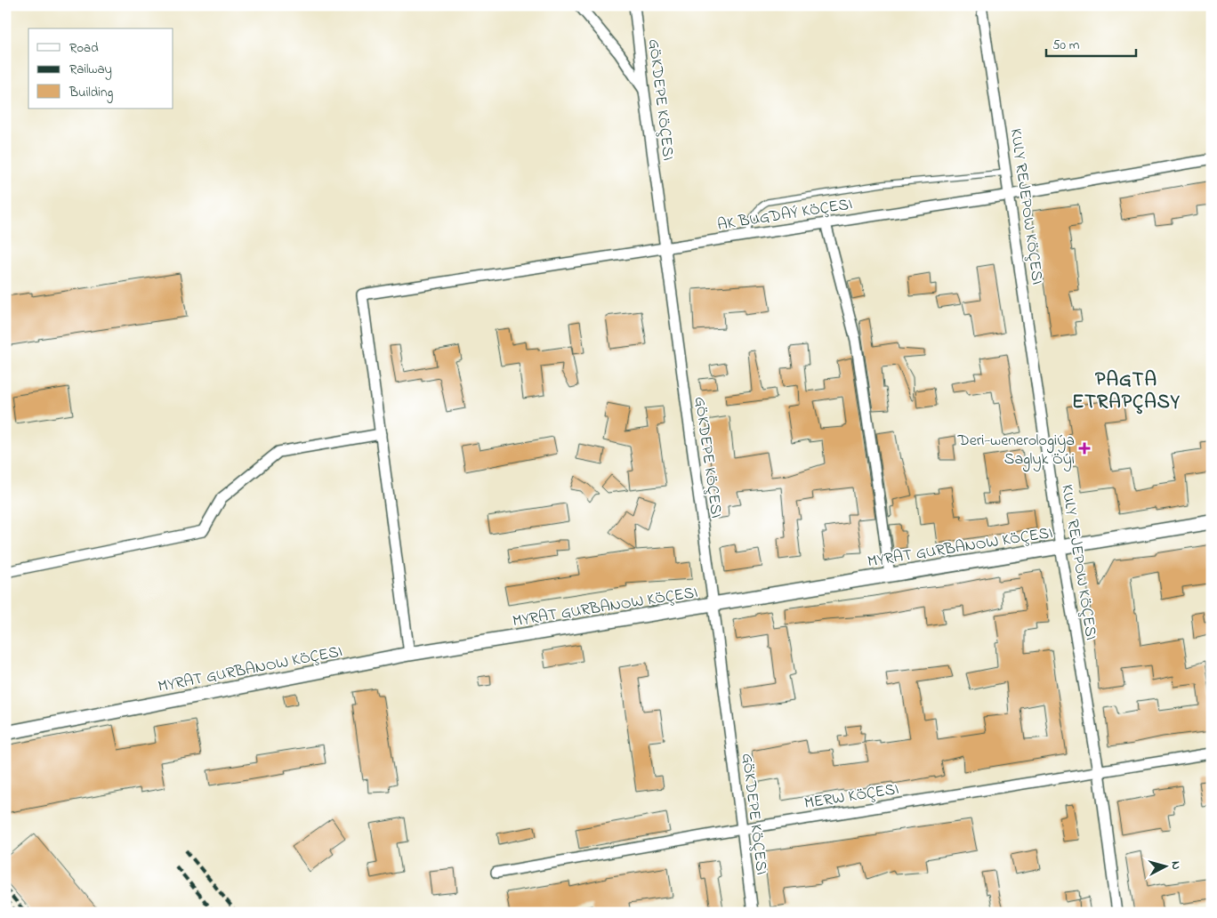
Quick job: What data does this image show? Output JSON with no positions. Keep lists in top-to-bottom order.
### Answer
{
  "streets": {
    "street": [
      "GÖKDEPE KÖÇESI",
      "KULY REJEPOW KÖÇESI",
      "AK BUGDAÝ KÖÇESI",
      "MYRAT GURBANOW KÖÇESI",
      "MERW KÖÇESI"
    ]
  },
  "crossings": [
    ["GÖKDEPE KÖÇESI", "AK BUGDAÝ KÖÇESI"],
    ["GÖKDEPE KÖÇESI", "MYRAT GURBANOW KÖÇESI"],
    ["GÖKDEPE KÖÇESI", "MERW KÖÇESI"],
    ["KULY REJEPOW KÖÇESI", "AK BUGDAÝ KÖÇESI"],
    ["KULY REJEPOW KÖÇESI", "MYRAT GURBANOW KÖÇESI"],
    ["KULY REJEPOW KÖÇESI", "MERW KÖÇESI"]
  ],
  "districts": ["PAGTA ETRAPÇASY"],
  "places": {
    "health": ["Deri-wenerologiýa Saglyk Öýi"]
  },
  "legend": ["Road", "Railway", "Building"],
  "scale_bar": "50 m",
  "north": "right"
}
